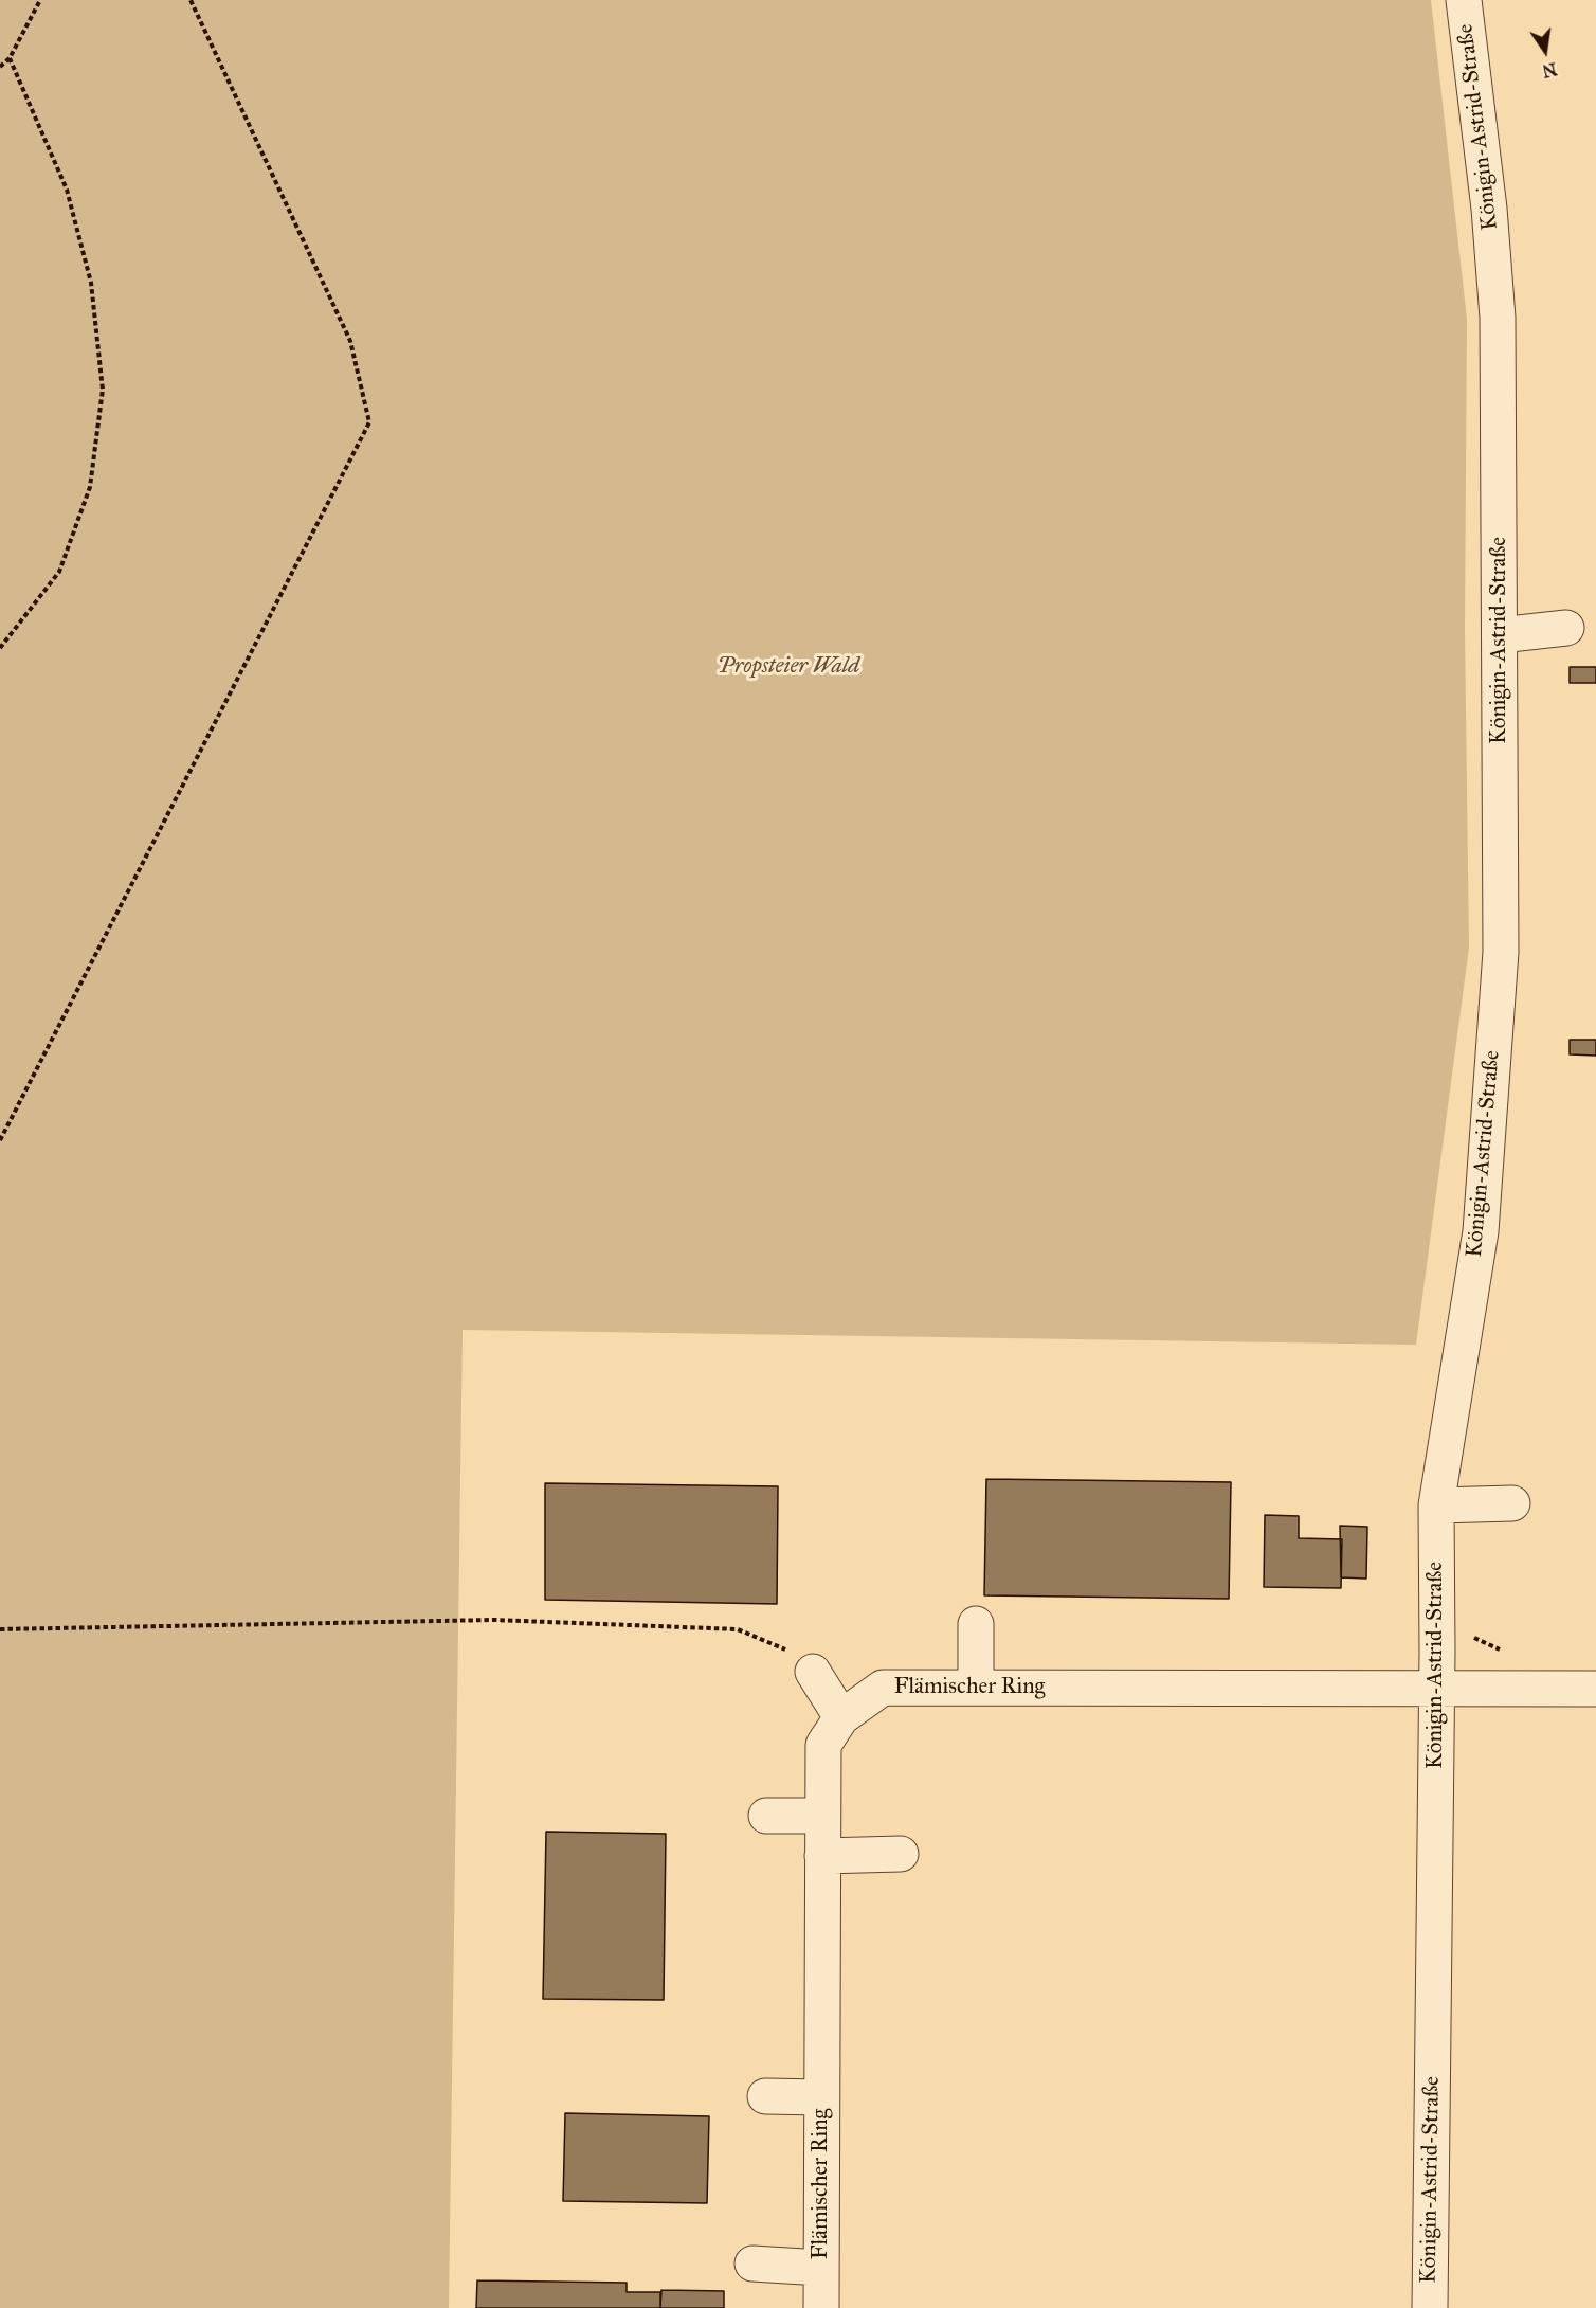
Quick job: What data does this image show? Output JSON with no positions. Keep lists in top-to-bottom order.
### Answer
{
  "streets": {
    "street": ["Königin-Astrid-Straße", "Flämischer Ring"]
  },
  "crossings": [
    ["Königin-Astrid-Straße", "Flämischer Ring"]
  ],
  "parks": ["Propsteier Wald"],
  "north": "bottom"
}
